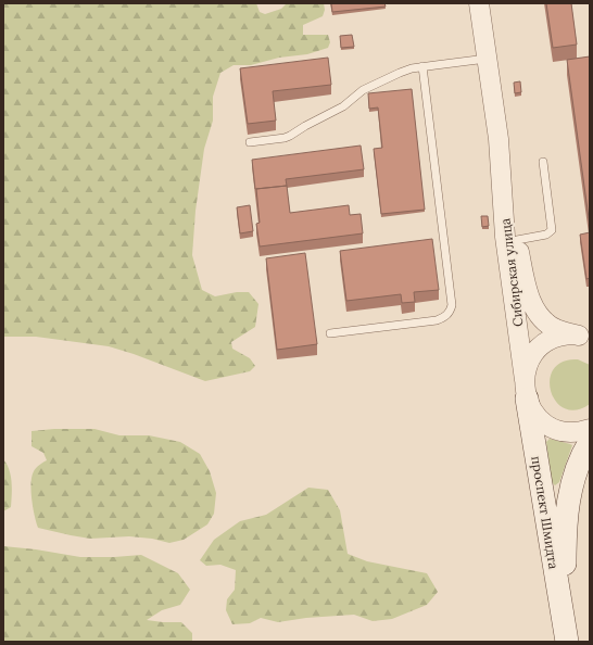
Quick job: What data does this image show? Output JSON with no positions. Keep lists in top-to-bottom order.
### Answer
{
  "streets": {
    "main road": ["проспект Шмидта"],
    "street": ["Сибирская улица"]
  },
  "crossings": [
    ["Сибирская улица", "проспект Шмидта"]
  ]
}
